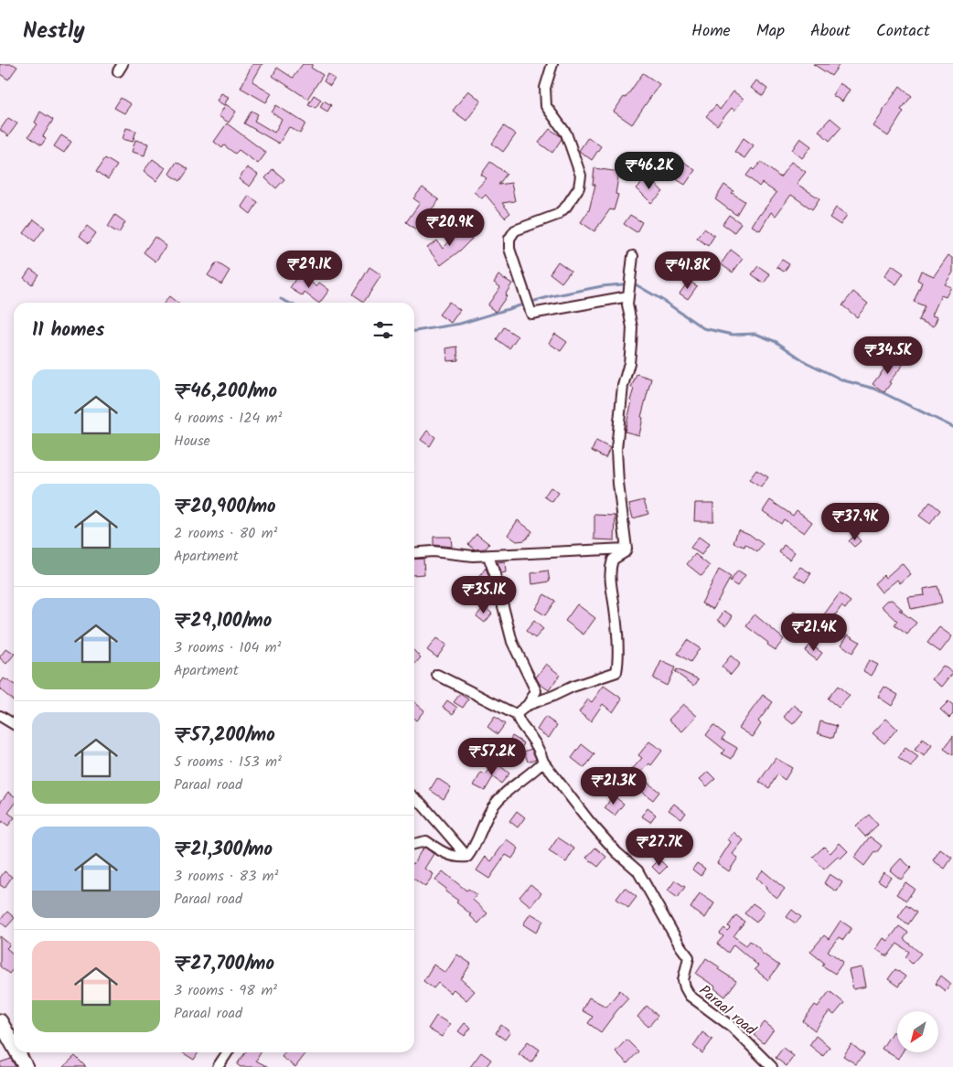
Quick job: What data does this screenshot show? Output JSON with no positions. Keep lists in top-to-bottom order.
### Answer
{
  "streets": {
    "street": ["Paraal road"]
  },
  "north": "bottom left",
  "page": {
    "header": "Nestly",
    "nav": [
      "Home",
      "Map",
      "About",
      "Contact"
    ],
    "price": [
      "₹46.2K",
      "₹20.9K",
      "₹29.1K",
      "₹41.8K",
      "₹34.5K",
      "₹37.9K",
      "₹35.1K",
      "₹21.4K",
      "₹57.2K",
      "₹21.3K",
      "₹27.7K"
    ],
    "heading": "11 homes",
    "list": [
      {
        "name": "₹46,200/mo",
        "note": "4 rooms · 124 m² · House"
      },
      {
        "name": "₹20,900/mo",
        "note": "2 rooms · 80 m² · Apartment"
      },
      {
        "name": "₹29,100/mo",
        "note": "3 rooms · 104 m² · Apartment"
      },
      {
        "name": "₹57,200/mo",
        "note": "5 rooms · 153 m² · Paraal road"
      },
      {
        "name": "₹21,300/mo",
        "note": "3 rooms · 83 m² · Paraal road"
      },
      {
        "name": "₹27,700/mo",
        "note": "3 rooms · 98 m² · Paraal road"
      }
    ]
  }
}
